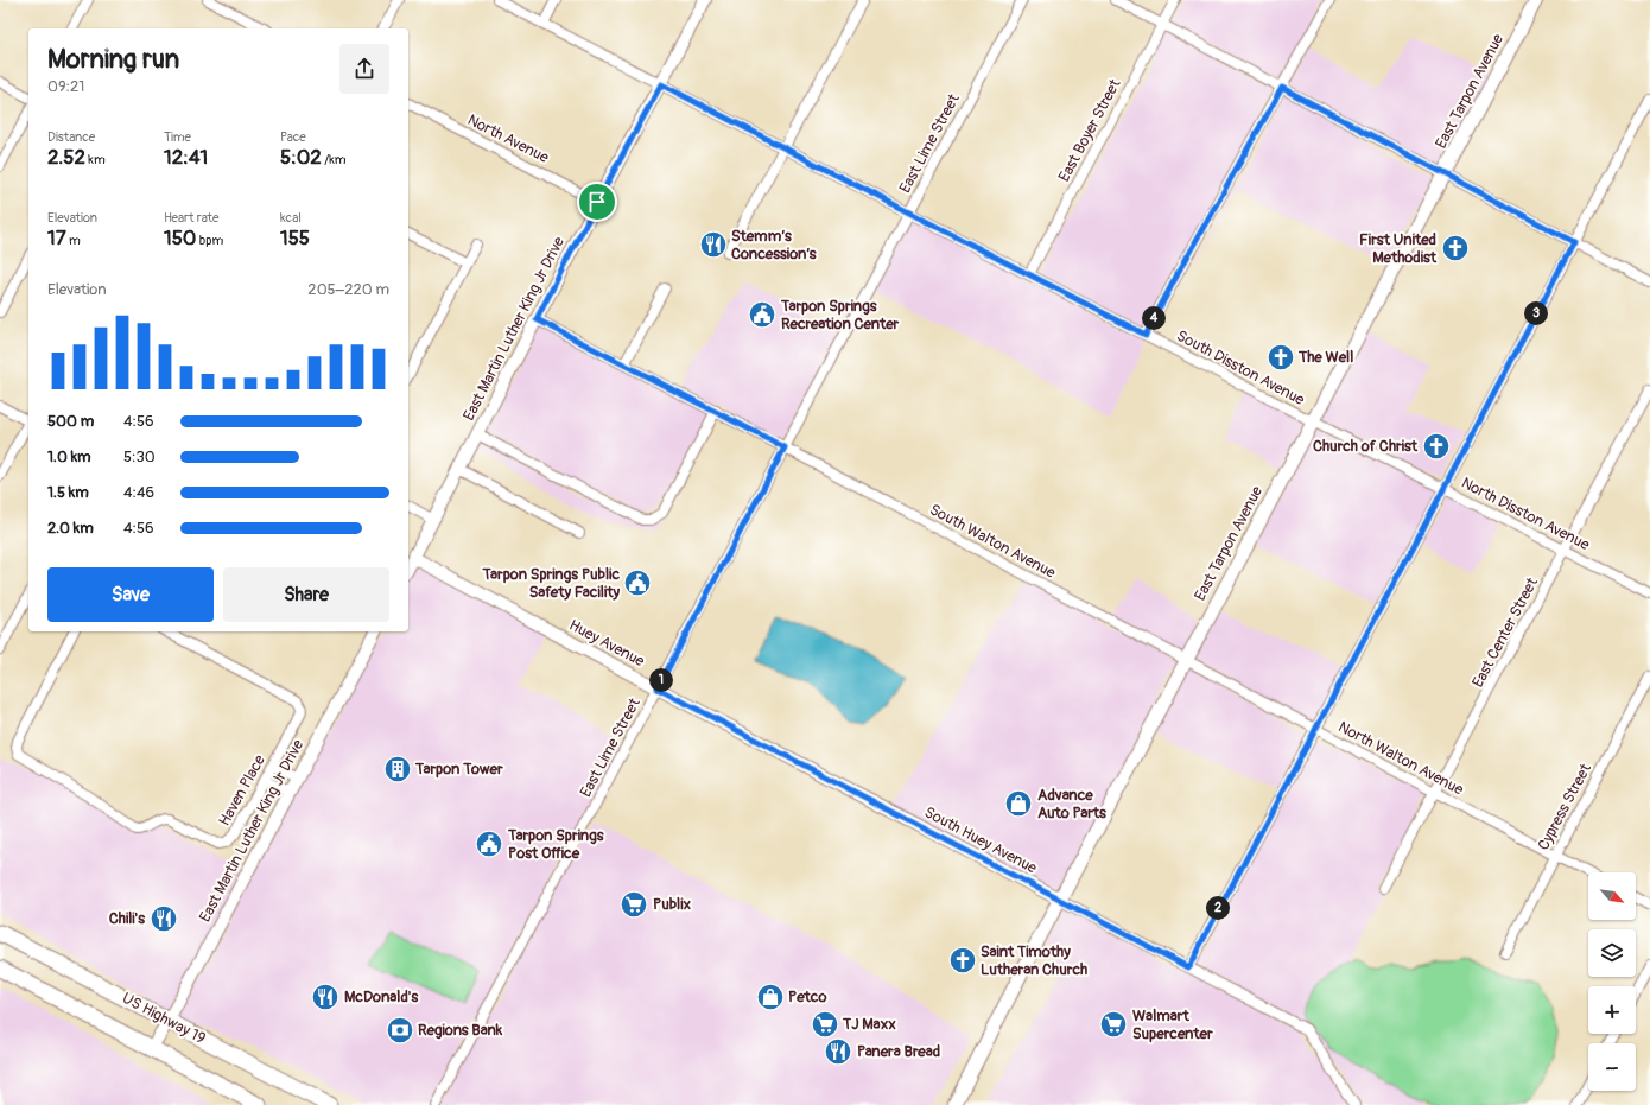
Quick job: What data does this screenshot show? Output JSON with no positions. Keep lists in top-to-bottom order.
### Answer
{
  "streets": {
    "highway": ["US Highway 19"],
    "main road": ["East Tarpon Avenue"],
    "street": [
      "East Boyer Street",
      "North Avenue",
      "East Lime Street",
      "East Martin Luther King Jr Drive",
      "South Disston Avenue",
      "North Disston Avenue",
      "South Walton Avenue",
      "East Center Street",
      "Huey Avenue",
      "North Walton Avenue",
      "Haven Place",
      "Cypress Street",
      "South Huey Avenue"
    ]
  },
  "crossings": [
    ["East Tarpon Avenue", "South Disston Avenue"],
    ["East Tarpon Avenue", "North Disston Avenue"],
    ["East Tarpon Avenue", "South Walton Avenue"],
    ["East Tarpon Avenue", "North Walton Avenue"],
    ["East Tarpon Avenue", "South Huey Avenue"],
    ["East Boyer Street", "South Disston Avenue"],
    ["North Avenue", "East Martin Luther King Jr Drive"],
    ["East Lime Street", "South Disston Avenue"],
    ["East Lime Street", "South Walton Avenue"],
    ["East Lime Street", "Huey Avenue"],
    ["East Martin Luther King Jr Drive", "South Disston Avenue"],
    ["East Martin Luther King Jr Drive", "South Walton Avenue"],
    ["East Martin Luther King Jr Drive", "Huey Avenue"],
    ["East Martin Luther King Jr Drive", "US Highway 19"],
    ["South Disston Avenue", "North Disston Avenue"],
    ["North Disston Avenue", "East Center Street"],
    ["South Walton Avenue", "North Walton Avenue"],
    ["East Center Street", "North Walton Avenue"],
    ["Huey Avenue", "South Huey Avenue"],
    ["North Walton Avenue", "Cypress Street"]
  ],
  "places": {
    "restaurant": [
      "Stemm’s Concession’s",
      "Chili's",
      "McDonald's",
      "Panera Bread"
    ],
    "church": [
      "First United Methodist",
      "The Well",
      "Church of Christ",
      "Saint Timothy Lutheran Church"
    ],
    "public building": ["Tarpon Springs Recreation Center", "Tarpon Springs Public Safety Facility", "Tarpon Springs Post Office"],
    "building": ["Tarpon Tower"],
    "shop": ["Advance Auto Parts", "Petco"],
    "supermarket": ["Publix", "TJ Maxx", "Walmart Supercenter"],
    "bank": ["Regions Bank"]
  },
  "north": "bottom right",
  "page": {
    "heading": ["Morning run", "09:21"],
    "stats": [
      ["Distance", "2.52 km"],
      ["Time", "12:41"],
      ["Pace", "5:02 /km"],
      ["Elevation", "17 m"],
      ["Heart rate", "150 bpm"],
      ["kcal", "155"]
    ],
    "chart": ["Elevation", "205–220 m"],
    "pins": [
      "3",
      "4",
      "1",
      "2"
    ],
    "list": [
      {
        "name": "500 m",
        "note": "4:56"
      },
      {
        "name": "1.0 km",
        "note": "5:30"
      },
      {
        "name": "1.5 km",
        "note": "4:46"
      },
      {
        "name": "2.0 km",
        "note": "4:56"
      }
    ],
    "buttons": ["Save", "Share"],
    "map_buttons": ["+", "−"]
  }
}
